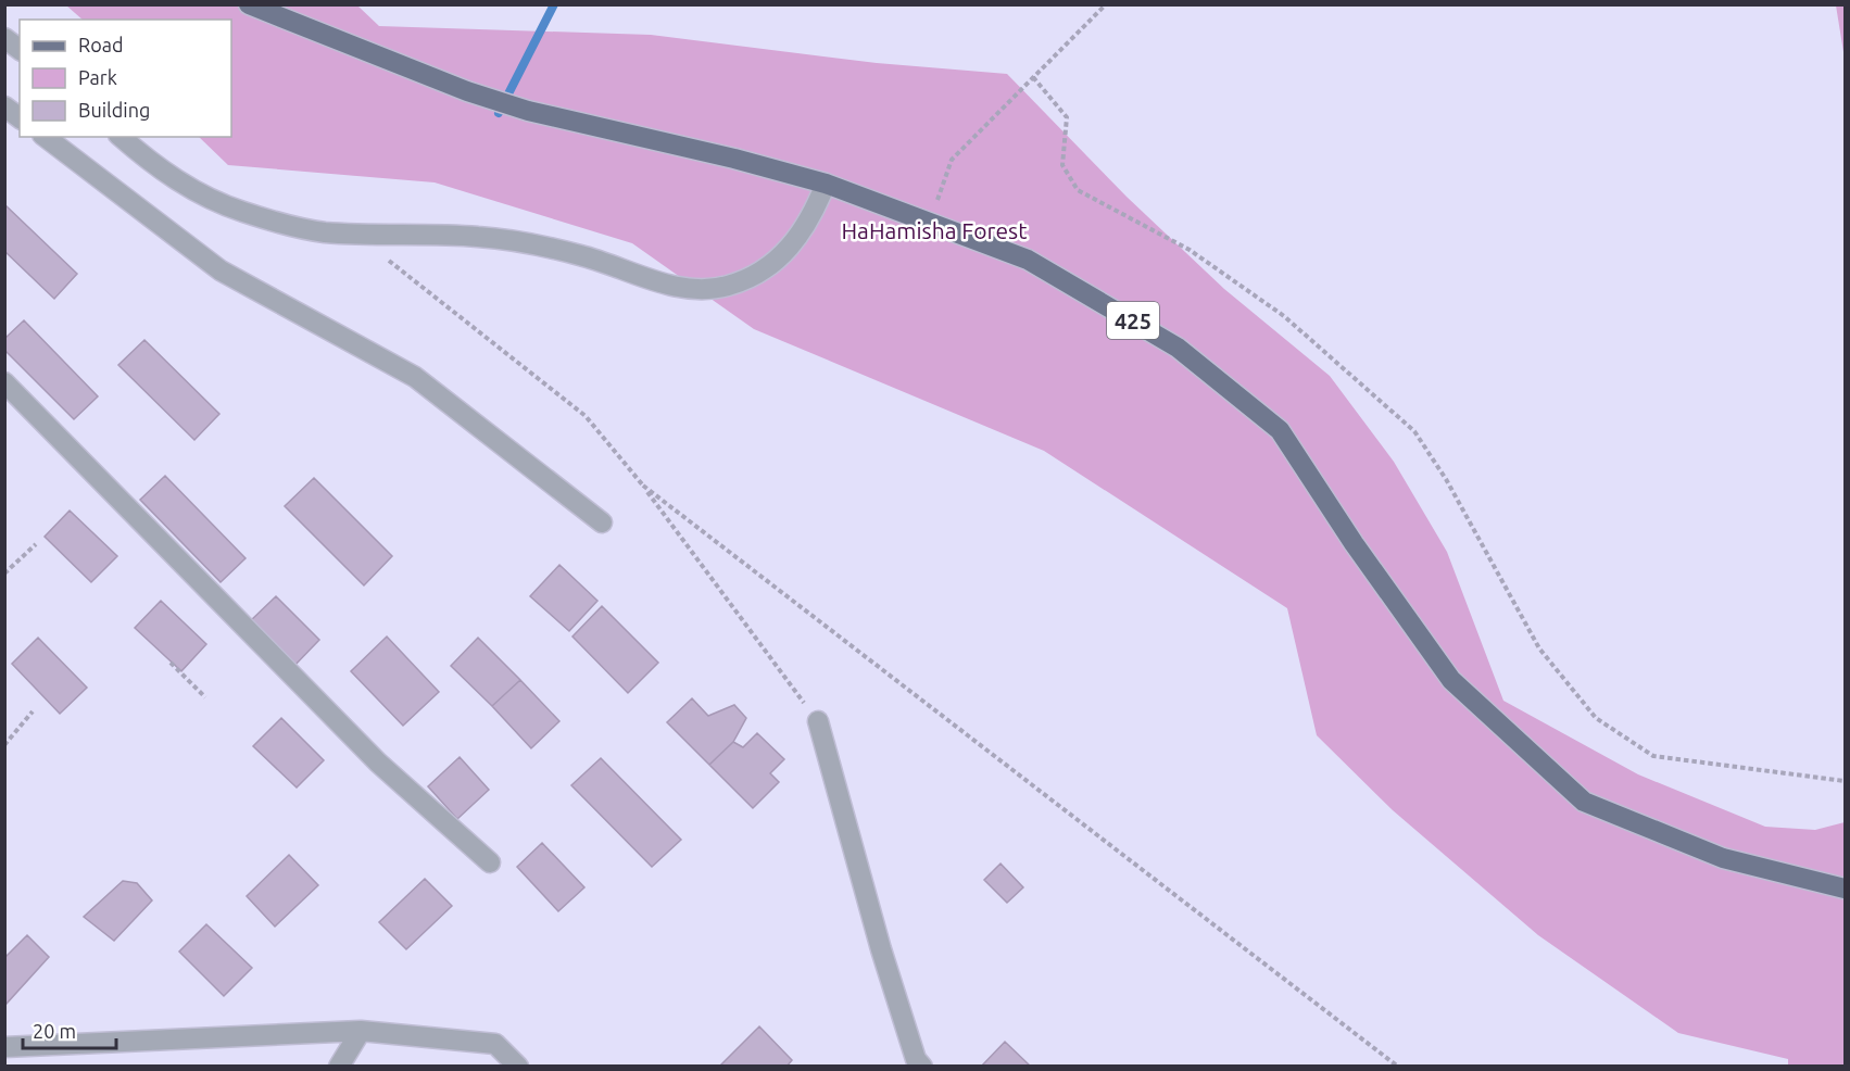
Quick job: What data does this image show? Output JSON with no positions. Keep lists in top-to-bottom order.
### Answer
{
  "streets": {
    "main road": ["425"]
  },
  "parks": ["HaHamisha Forest"],
  "legend": ["Road", "Park", "Building"],
  "scale_bar": "20 m"
}
